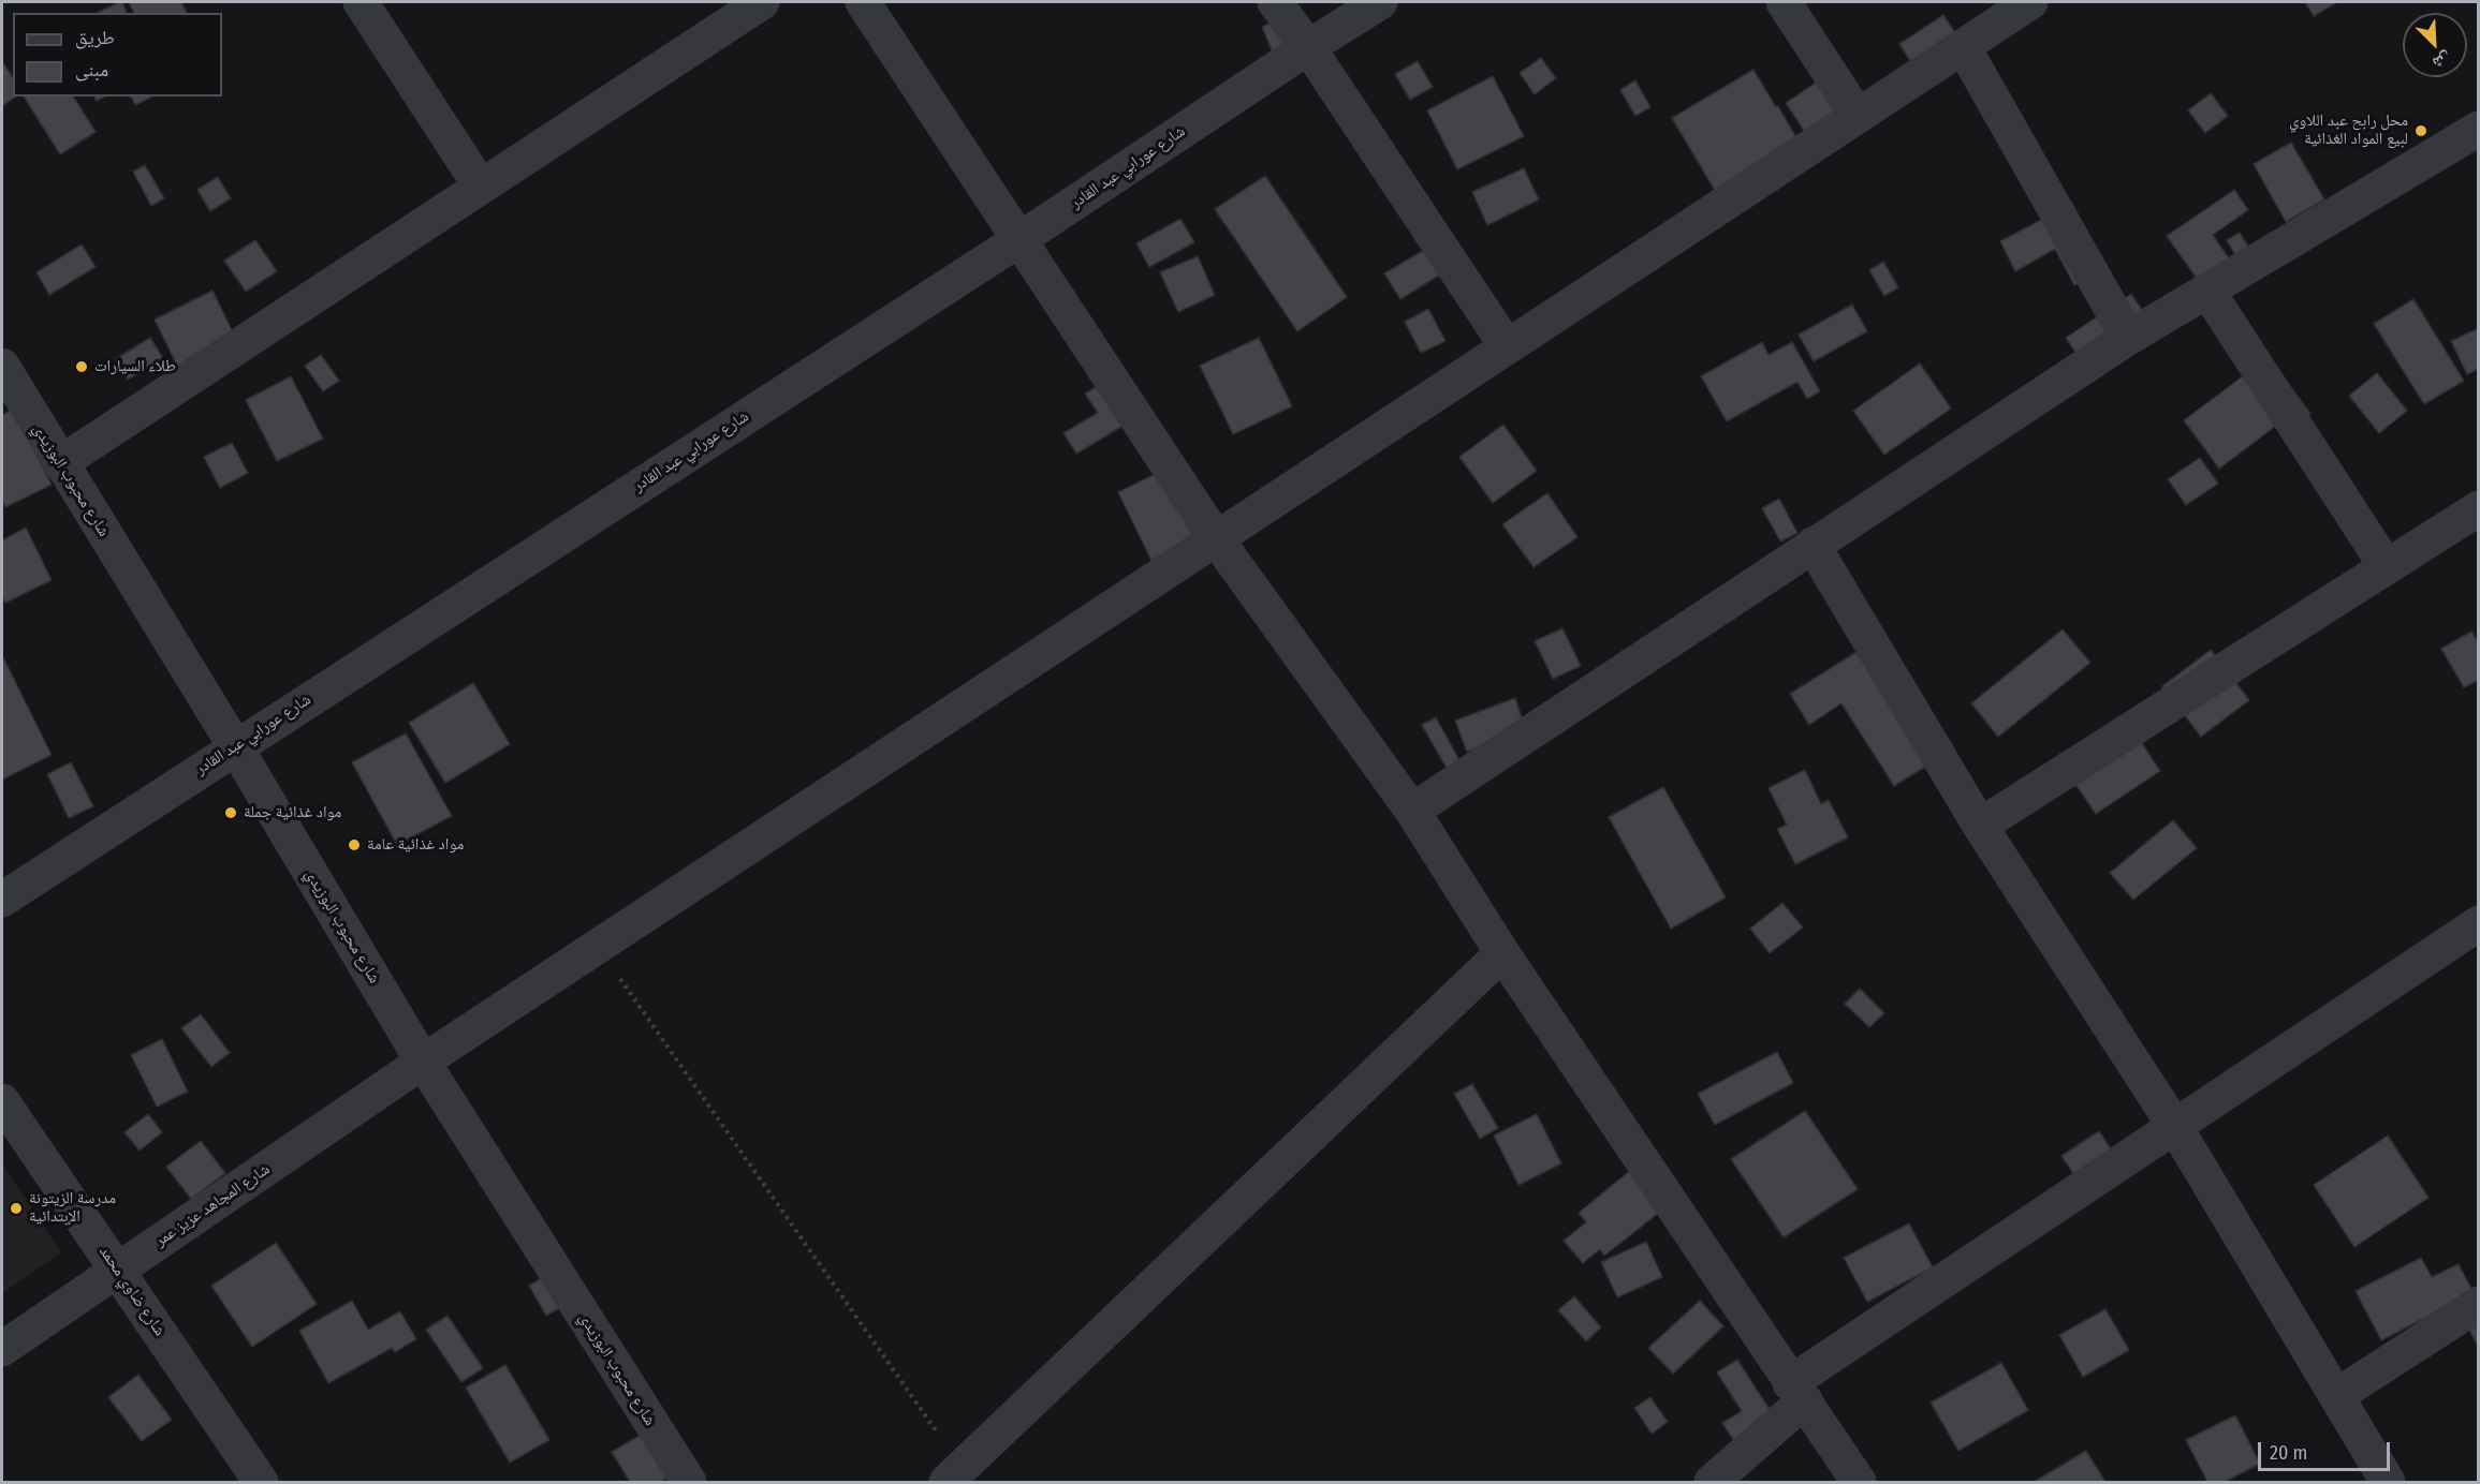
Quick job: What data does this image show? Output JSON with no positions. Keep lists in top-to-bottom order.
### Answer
{
  "streets": {
    "street": [
      "شارع عورابي عبد القادر",
      "شارع محبوب البوزيدي",
      "شارع المجاهد عزيز عمر",
      "شارع ضاوي محمد"
    ]
  },
  "crossings": [
    ["شارع عورابي عبد القادر", "شارع محبوب البوزيدي"],
    ["شارع محبوب البوزيدي", "شارع المجاهد عزيز عمر"],
    ["شارع المجاهد عزيز عمر", "شارع ضاوي محمد"]
  ],
  "places": [
    "محل رابح عبد اللاوي لبيع المواد الغذائية",
    "طلاء السيارات",
    "مواد غذائية جملة",
    "مواد غذائية عامة",
    "مدرسة الزيتونة الإبتدائية"
  ],
  "legend": ["طريق", "مبنى"],
  "scale_bar": "20 m",
  "north": "bottom right"
}
